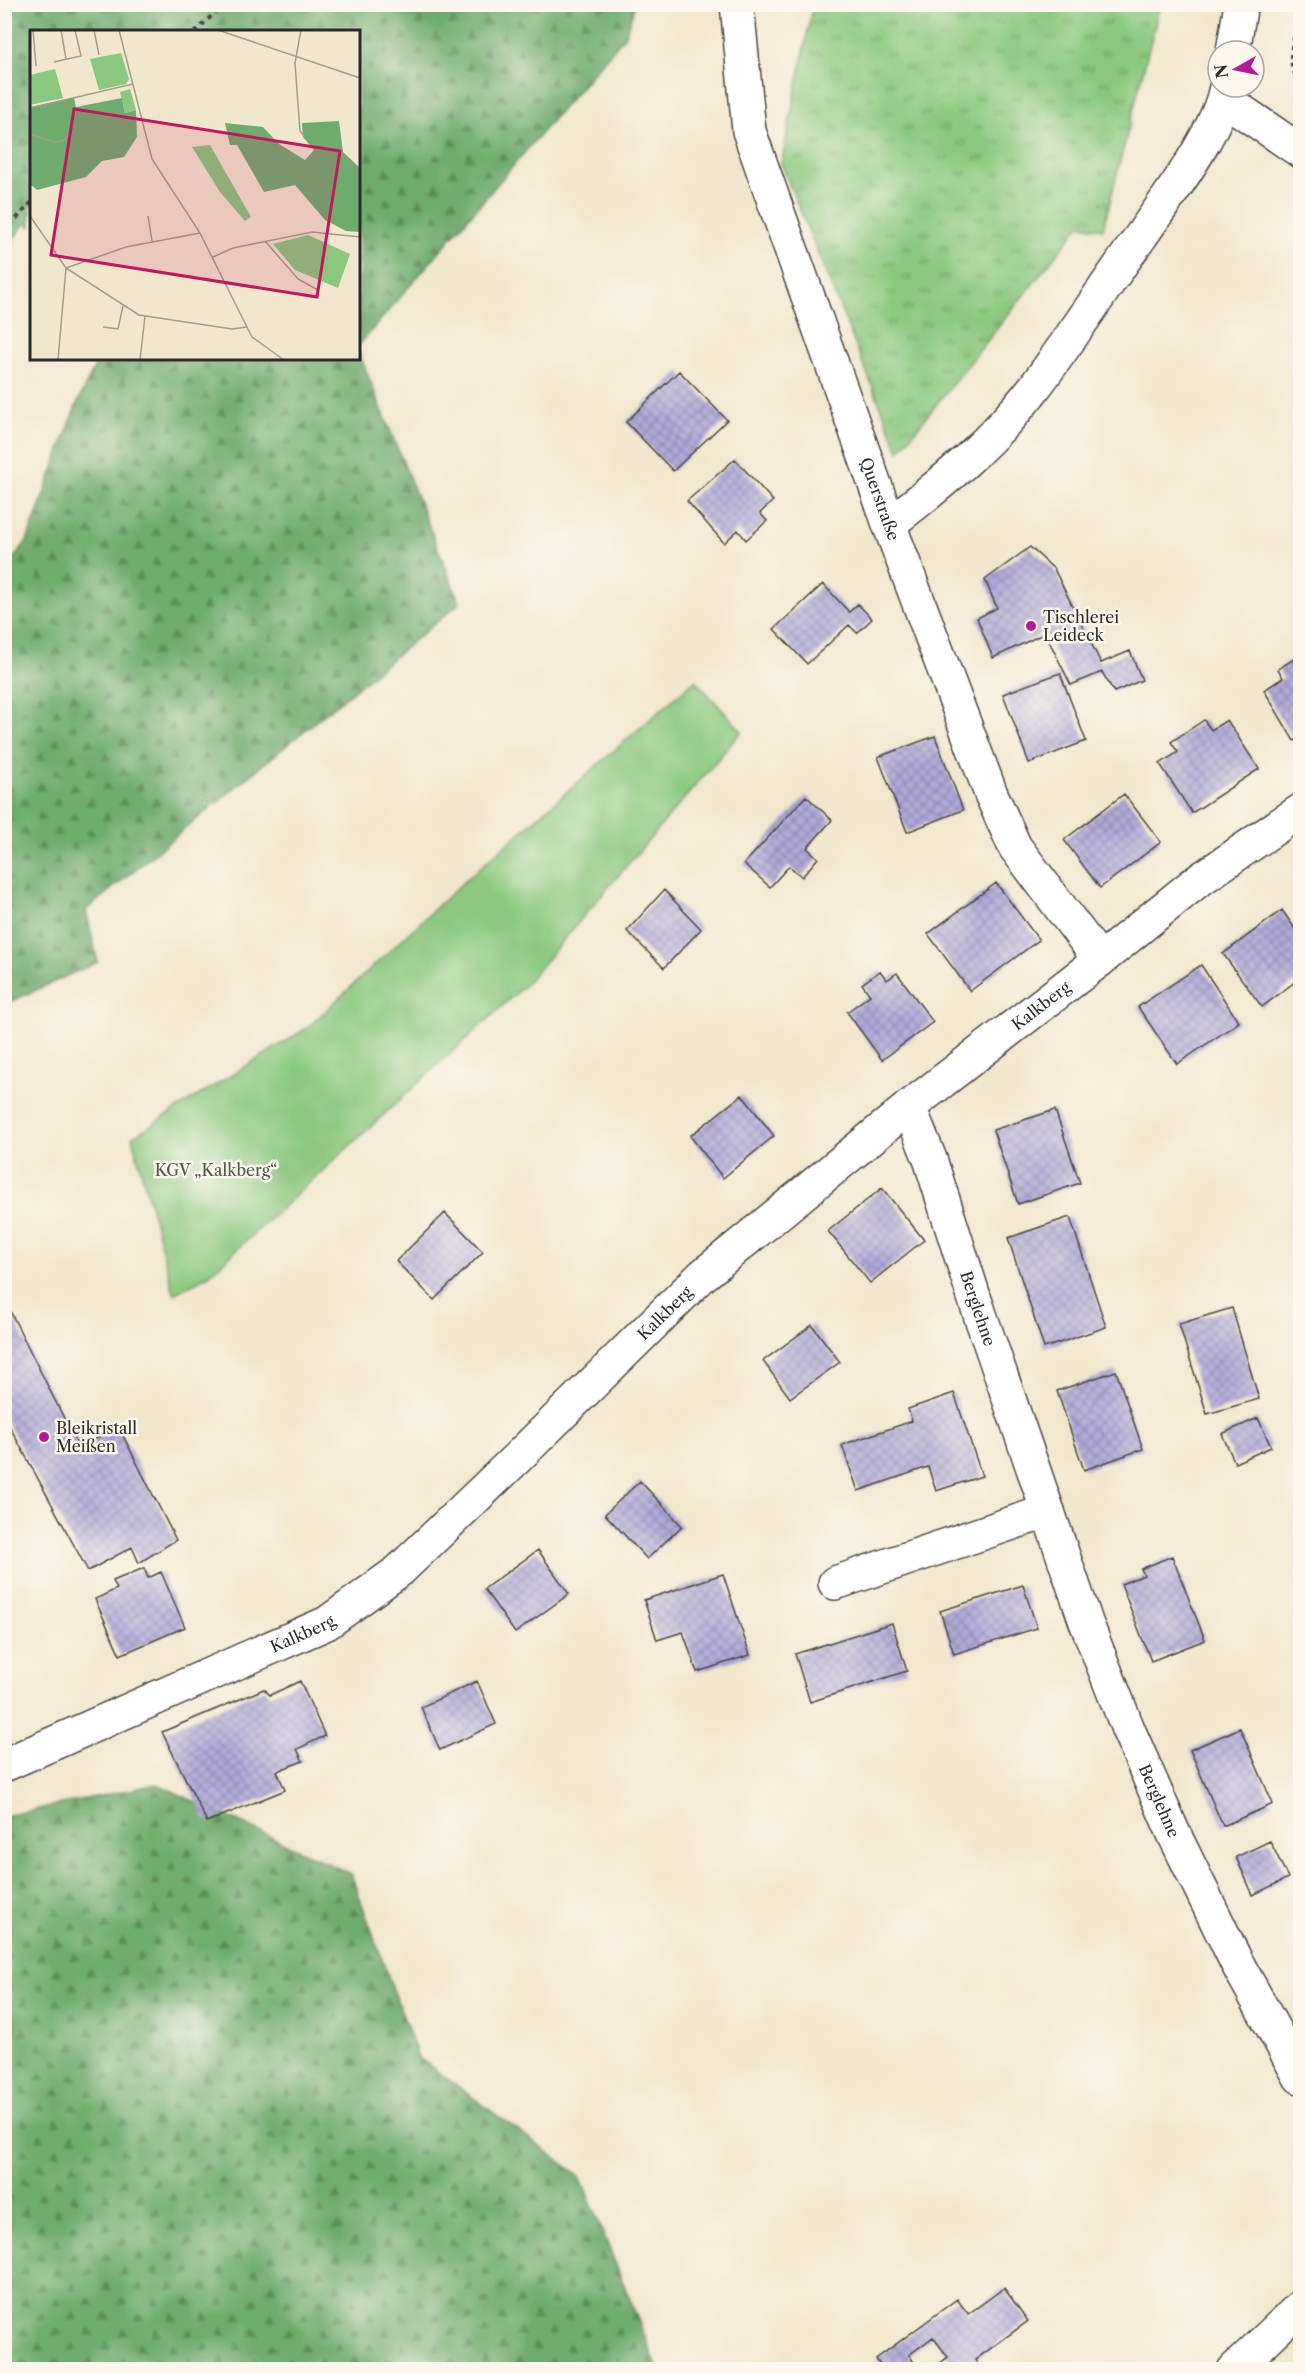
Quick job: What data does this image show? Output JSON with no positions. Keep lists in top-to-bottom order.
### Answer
{
  "streets": {
    "street": ["Querstraße", "Kalkberg", "Berglehne"]
  },
  "crossings": [
    ["Querstraße", "Kalkberg"],
    ["Kalkberg", "Berglehne"]
  ],
  "parks": ["KGV „Kalkberg“"],
  "places": ["Tischlerei Leideck", "Bleikristall Meißen"],
  "north": "left"
}
